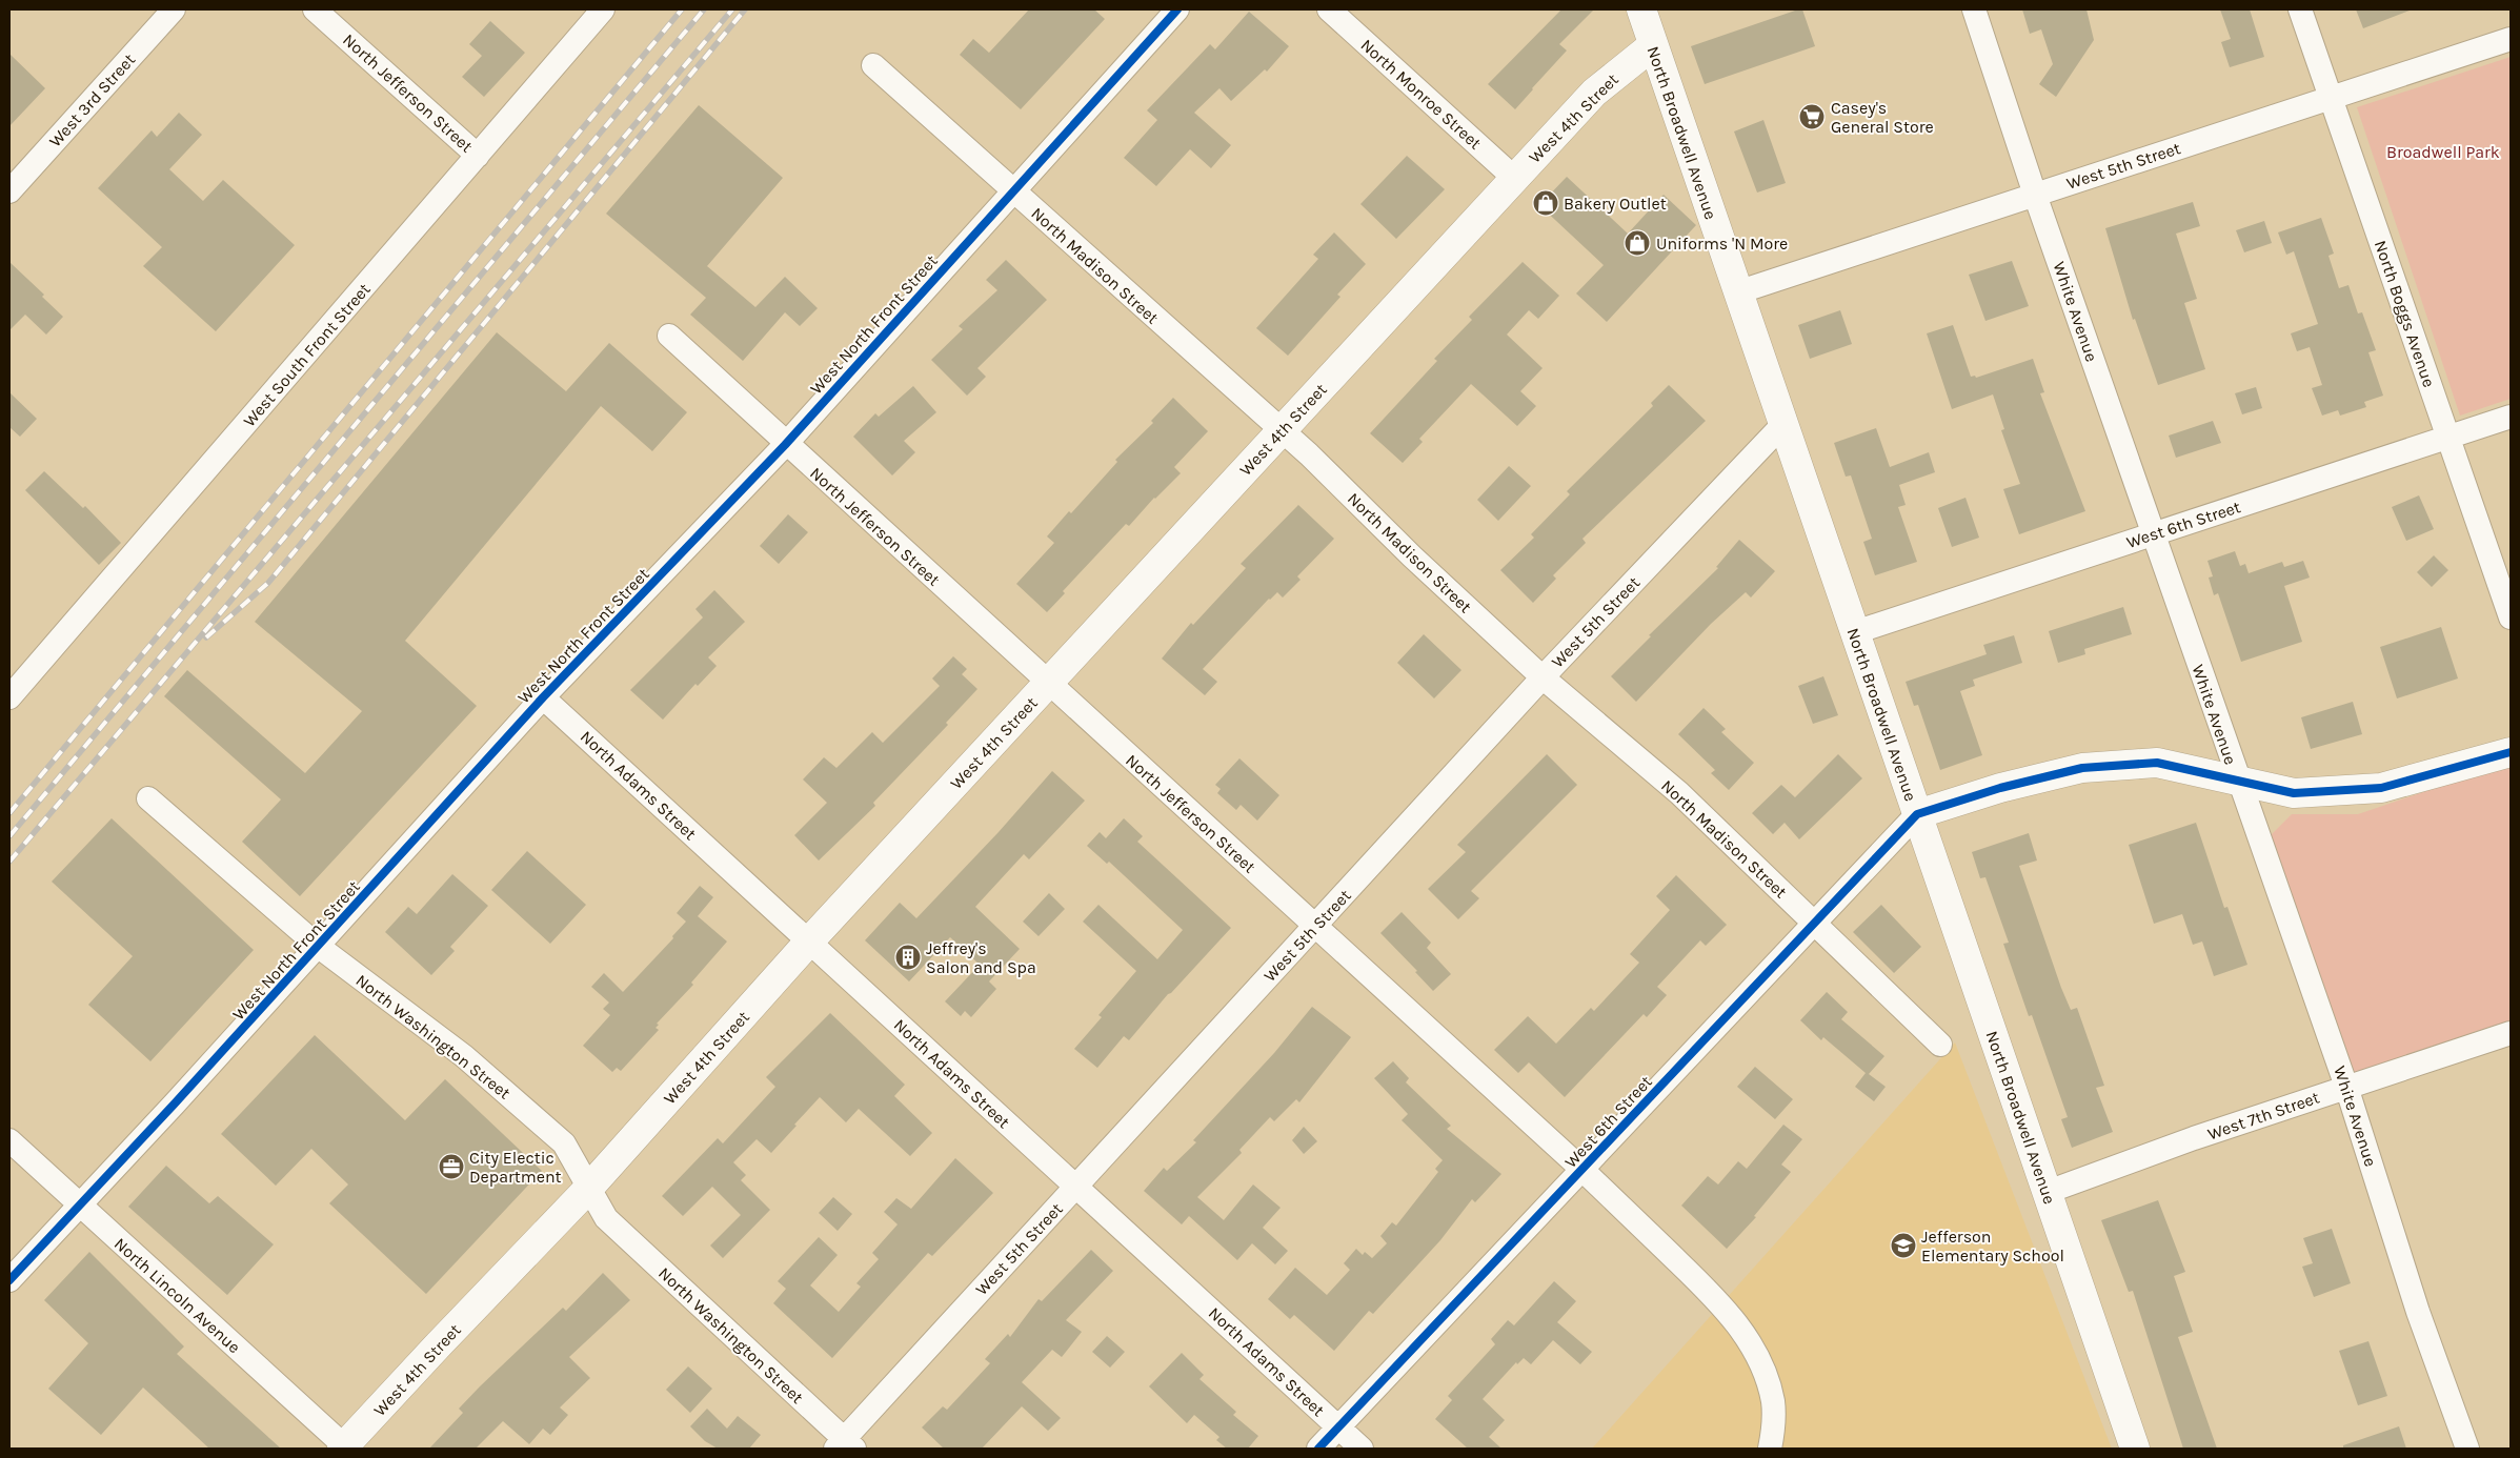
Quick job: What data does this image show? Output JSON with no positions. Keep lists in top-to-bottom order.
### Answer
{
  "streets": {
    "main road": ["West 4th Street", "North Broadwell Avenue"],
    "street": [
      "North Jefferson Street",
      "North Monroe Street",
      "West 3rd Street",
      "West 5th Street",
      "North Madison Street",
      "White Avenue",
      "North Boggs Avenue",
      "West North Front Street",
      "West South Front Street",
      "West 6th Street",
      "North Adams Street",
      "North Washington Street",
      "West 7th Street",
      "North Lincoln Avenue"
    ]
  },
  "crossings": [
    ["North Jefferson Street", "West 4th Street"],
    ["North Jefferson Street", "West 5th Street"],
    ["North Jefferson Street", "West North Front Street"],
    ["North Jefferson Street", "West South Front Street"],
    ["North Jefferson Street", "West 6th Street"],
    ["North Monroe Street", "West 4th Street"],
    ["West 4th Street", "North Broadwell Avenue"],
    ["West 4th Street", "North Madison Street"],
    ["West 4th Street", "North Adams Street"],
    ["West 4th Street", "North Washington Street"],
    ["West 4th Street", "North Lincoln Avenue"],
    ["North Broadwell Avenue", "West 5th Street"],
    ["North Broadwell Avenue", "West 6th Street"],
    ["North Broadwell Avenue", "West 7th Street"],
    ["West 5th Street", "North Madison Street"],
    ["West 5th Street", "White Avenue"],
    ["West 5th Street", "North Boggs Avenue"],
    ["West 5th Street", "North Adams Street"],
    ["West 5th Street", "North Washington Street"],
    ["North Madison Street", "West North Front Street"],
    ["North Madison Street", "West 6th Street"],
    ["White Avenue", "West 6th Street"],
    ["White Avenue", "West 7th Street"],
    ["North Boggs Avenue", "West 6th Street"],
    ["West North Front Street", "North Adams Street"],
    ["West North Front Street", "North Washington Street"],
    ["West North Front Street", "North Lincoln Avenue"],
    ["West 6th Street", "North Adams Street"]
  ],
  "parks": ["Broadwell Park"],
  "places": {
    "supermarket": ["Casey's General Store"],
    "shop": ["Bakery Outlet", "Uniforms 'N More"],
    "building": ["Jeffrey's Salon and Spa"],
    "office": ["City Electic Department"],
    "school or university": ["Jefferson Elementary School"]
  }
}
